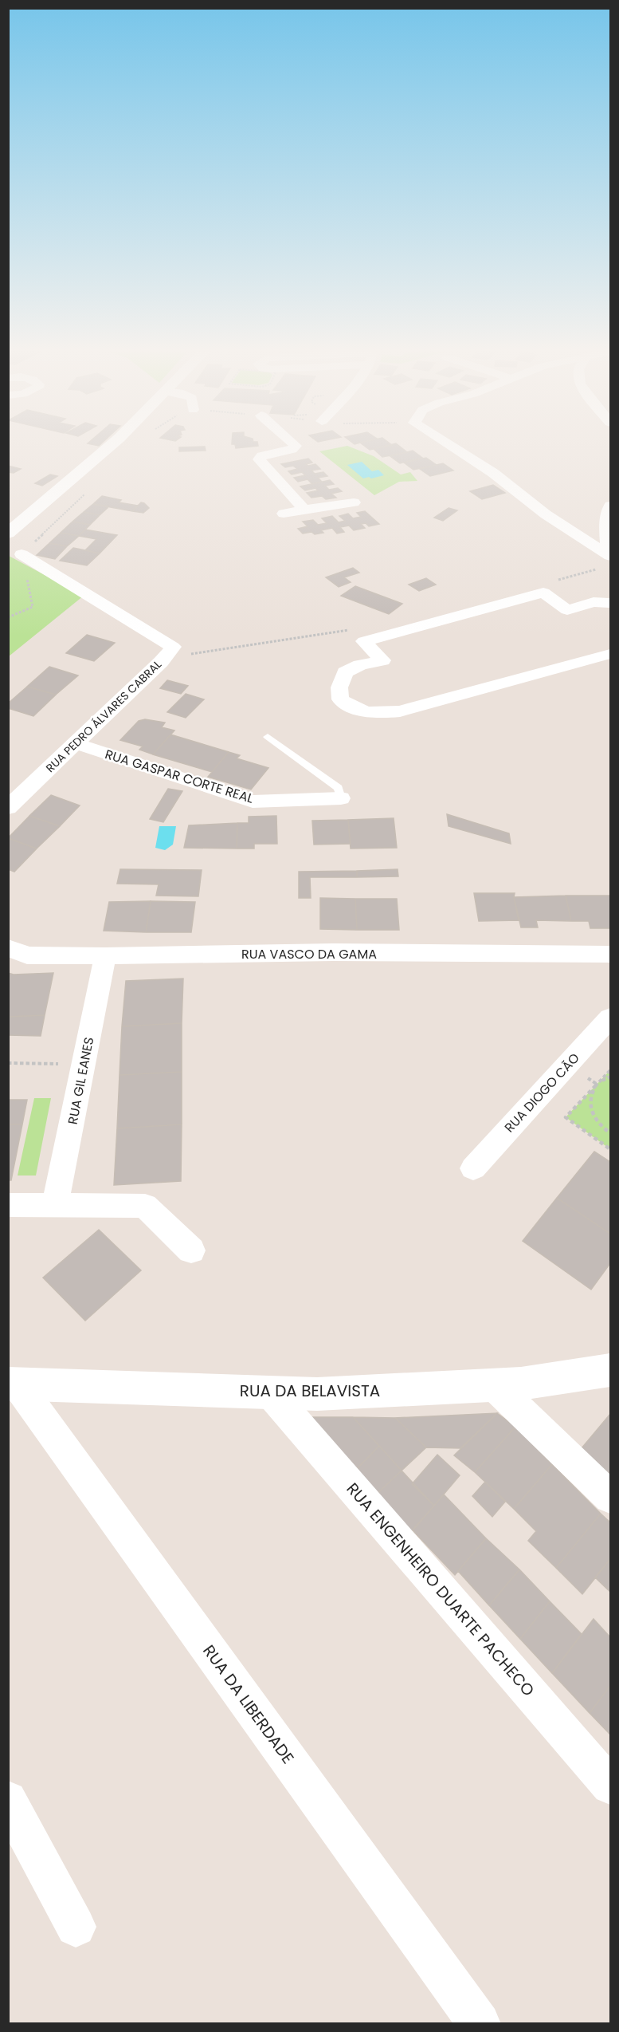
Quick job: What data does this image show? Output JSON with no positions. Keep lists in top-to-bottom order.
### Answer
{
  "streets": {
    "street": [
      "RUA PEDRO ÁLVARES CABRAL",
      "RUA GASPAR CORTE REAL",
      "RUA VASCO DA GAMA",
      "RUA GIL EANES",
      "RUA DIOGO CÃO",
      "RUA DA BELAVISTA",
      "RUA ENGENHEIRO DUARTE PACHECO",
      "RUA DA LIBERDADE"
    ]
  },
  "crossings": [
    ["RUA PEDRO ÁLVARES CABRAL", "RUA GASPAR CORTE REAL"],
    ["RUA VASCO DA GAMA", "RUA GIL EANES"],
    ["RUA DA BELAVISTA", "RUA ENGENHEIRO DUARTE PACHECO"],
    ["RUA DA BELAVISTA", "RUA DA LIBERDADE"]
  ]
}
